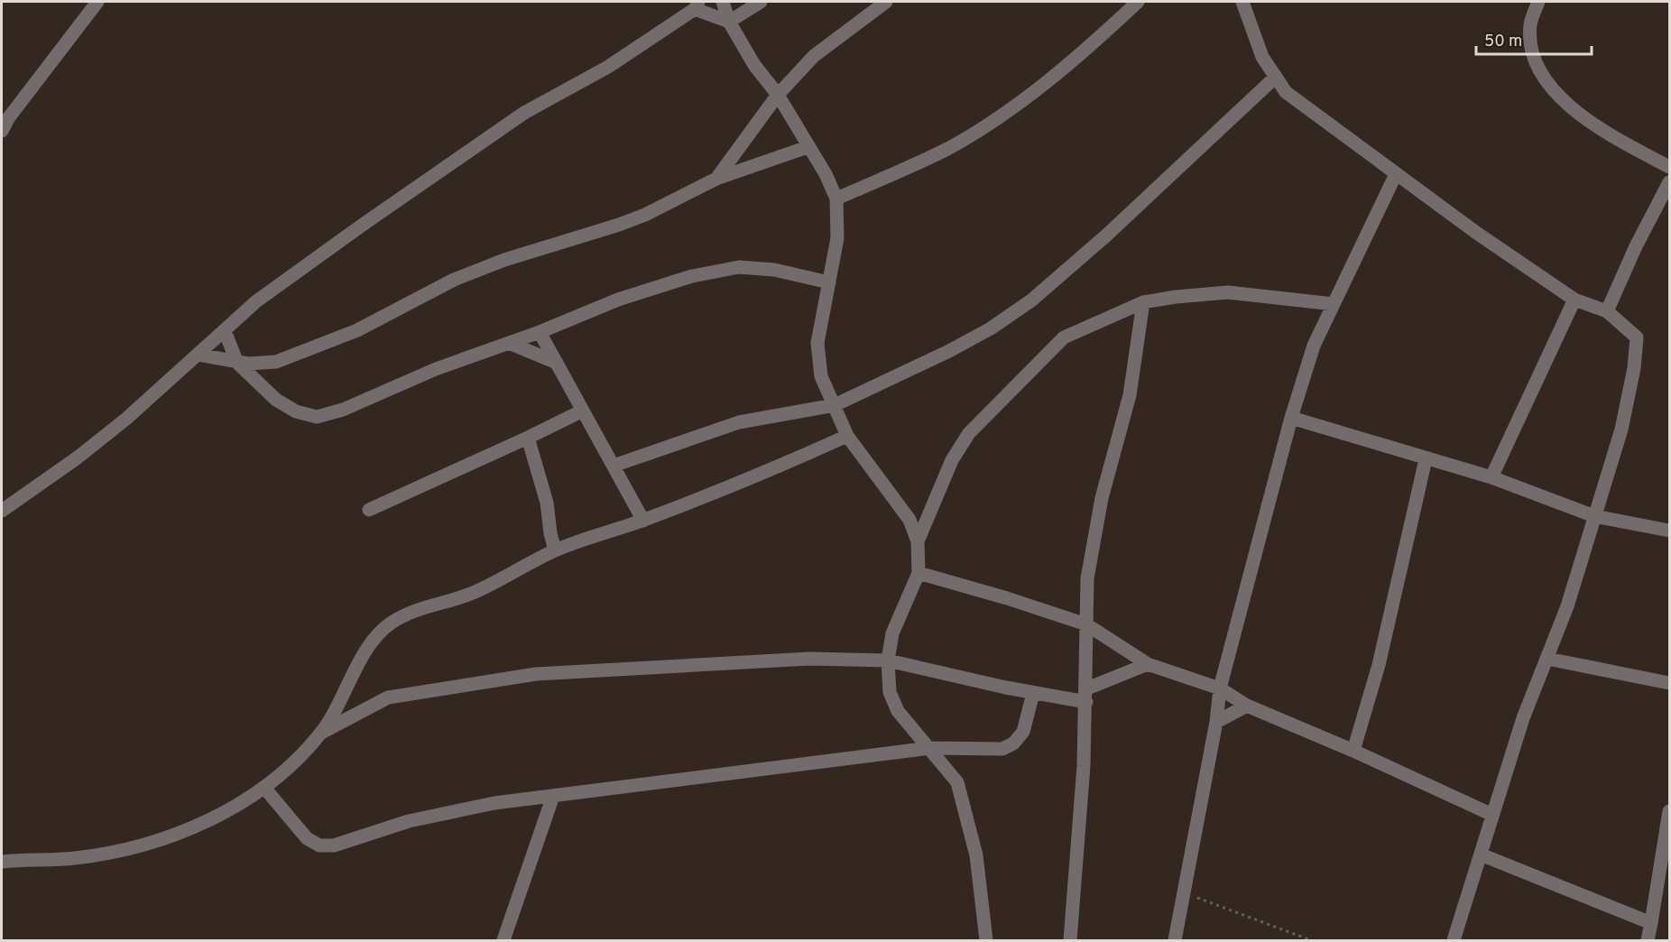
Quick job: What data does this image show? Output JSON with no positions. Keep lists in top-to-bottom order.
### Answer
{
  "scale_bar": "50 m"
}
